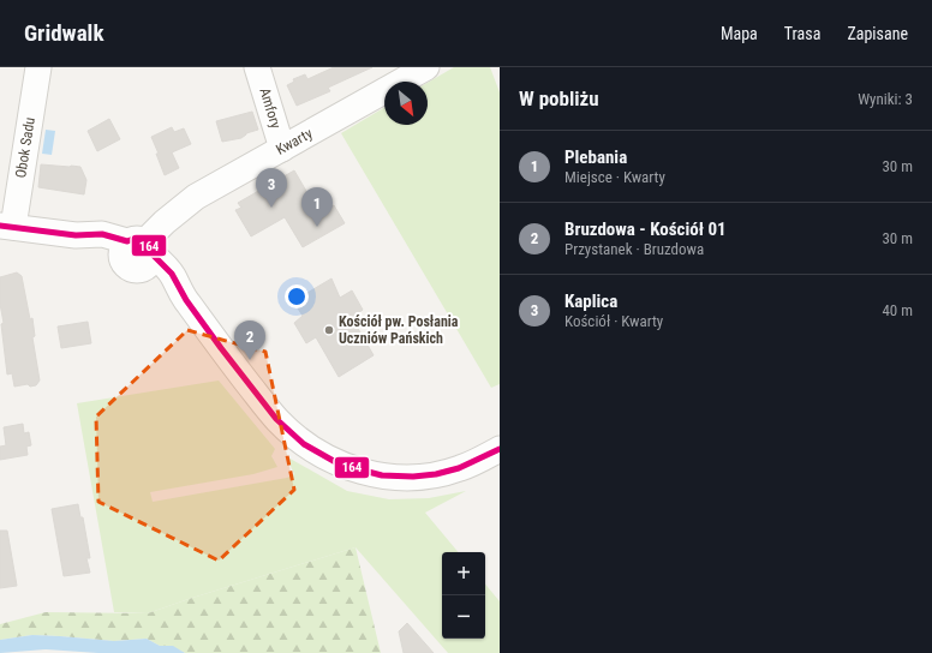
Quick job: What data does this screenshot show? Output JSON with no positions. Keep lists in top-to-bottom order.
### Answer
{
  "streets": {
    "street": ["Amfory", "Kwarty", "Obok Sadu"]
  },
  "crossings": [
    ["Amfory", "Kwarty"]
  ],
  "places": ["Kościół pw. Posłania Uczniów Pańskich"],
  "lines": ["transit line 164"],
  "north": "bottom right",
  "page": {
    "header": "Gridwalk",
    "nav": ["Mapa", "Trasa", "Zapisane"],
    "heading": ["W pobliżu", "Wyniki: 3"],
    "list": [
      {
        "mark": "1",
        "name": "Plebania",
        "note": "Miejsce · Kwarty",
        "value": "30 m"
      },
      {
        "mark": "2",
        "name": "Bruzdowa - Kościół 01",
        "note": "Przystanek · Bruzdowa",
        "value": "30 m"
      },
      {
        "mark": "3",
        "name": "Kaplica",
        "note": "Kościół · Kwarty",
        "value": "40 m"
      }
    ],
    "pins": ["3", "1", "2"],
    "map_buttons": ["+", "−"]
  }
}
